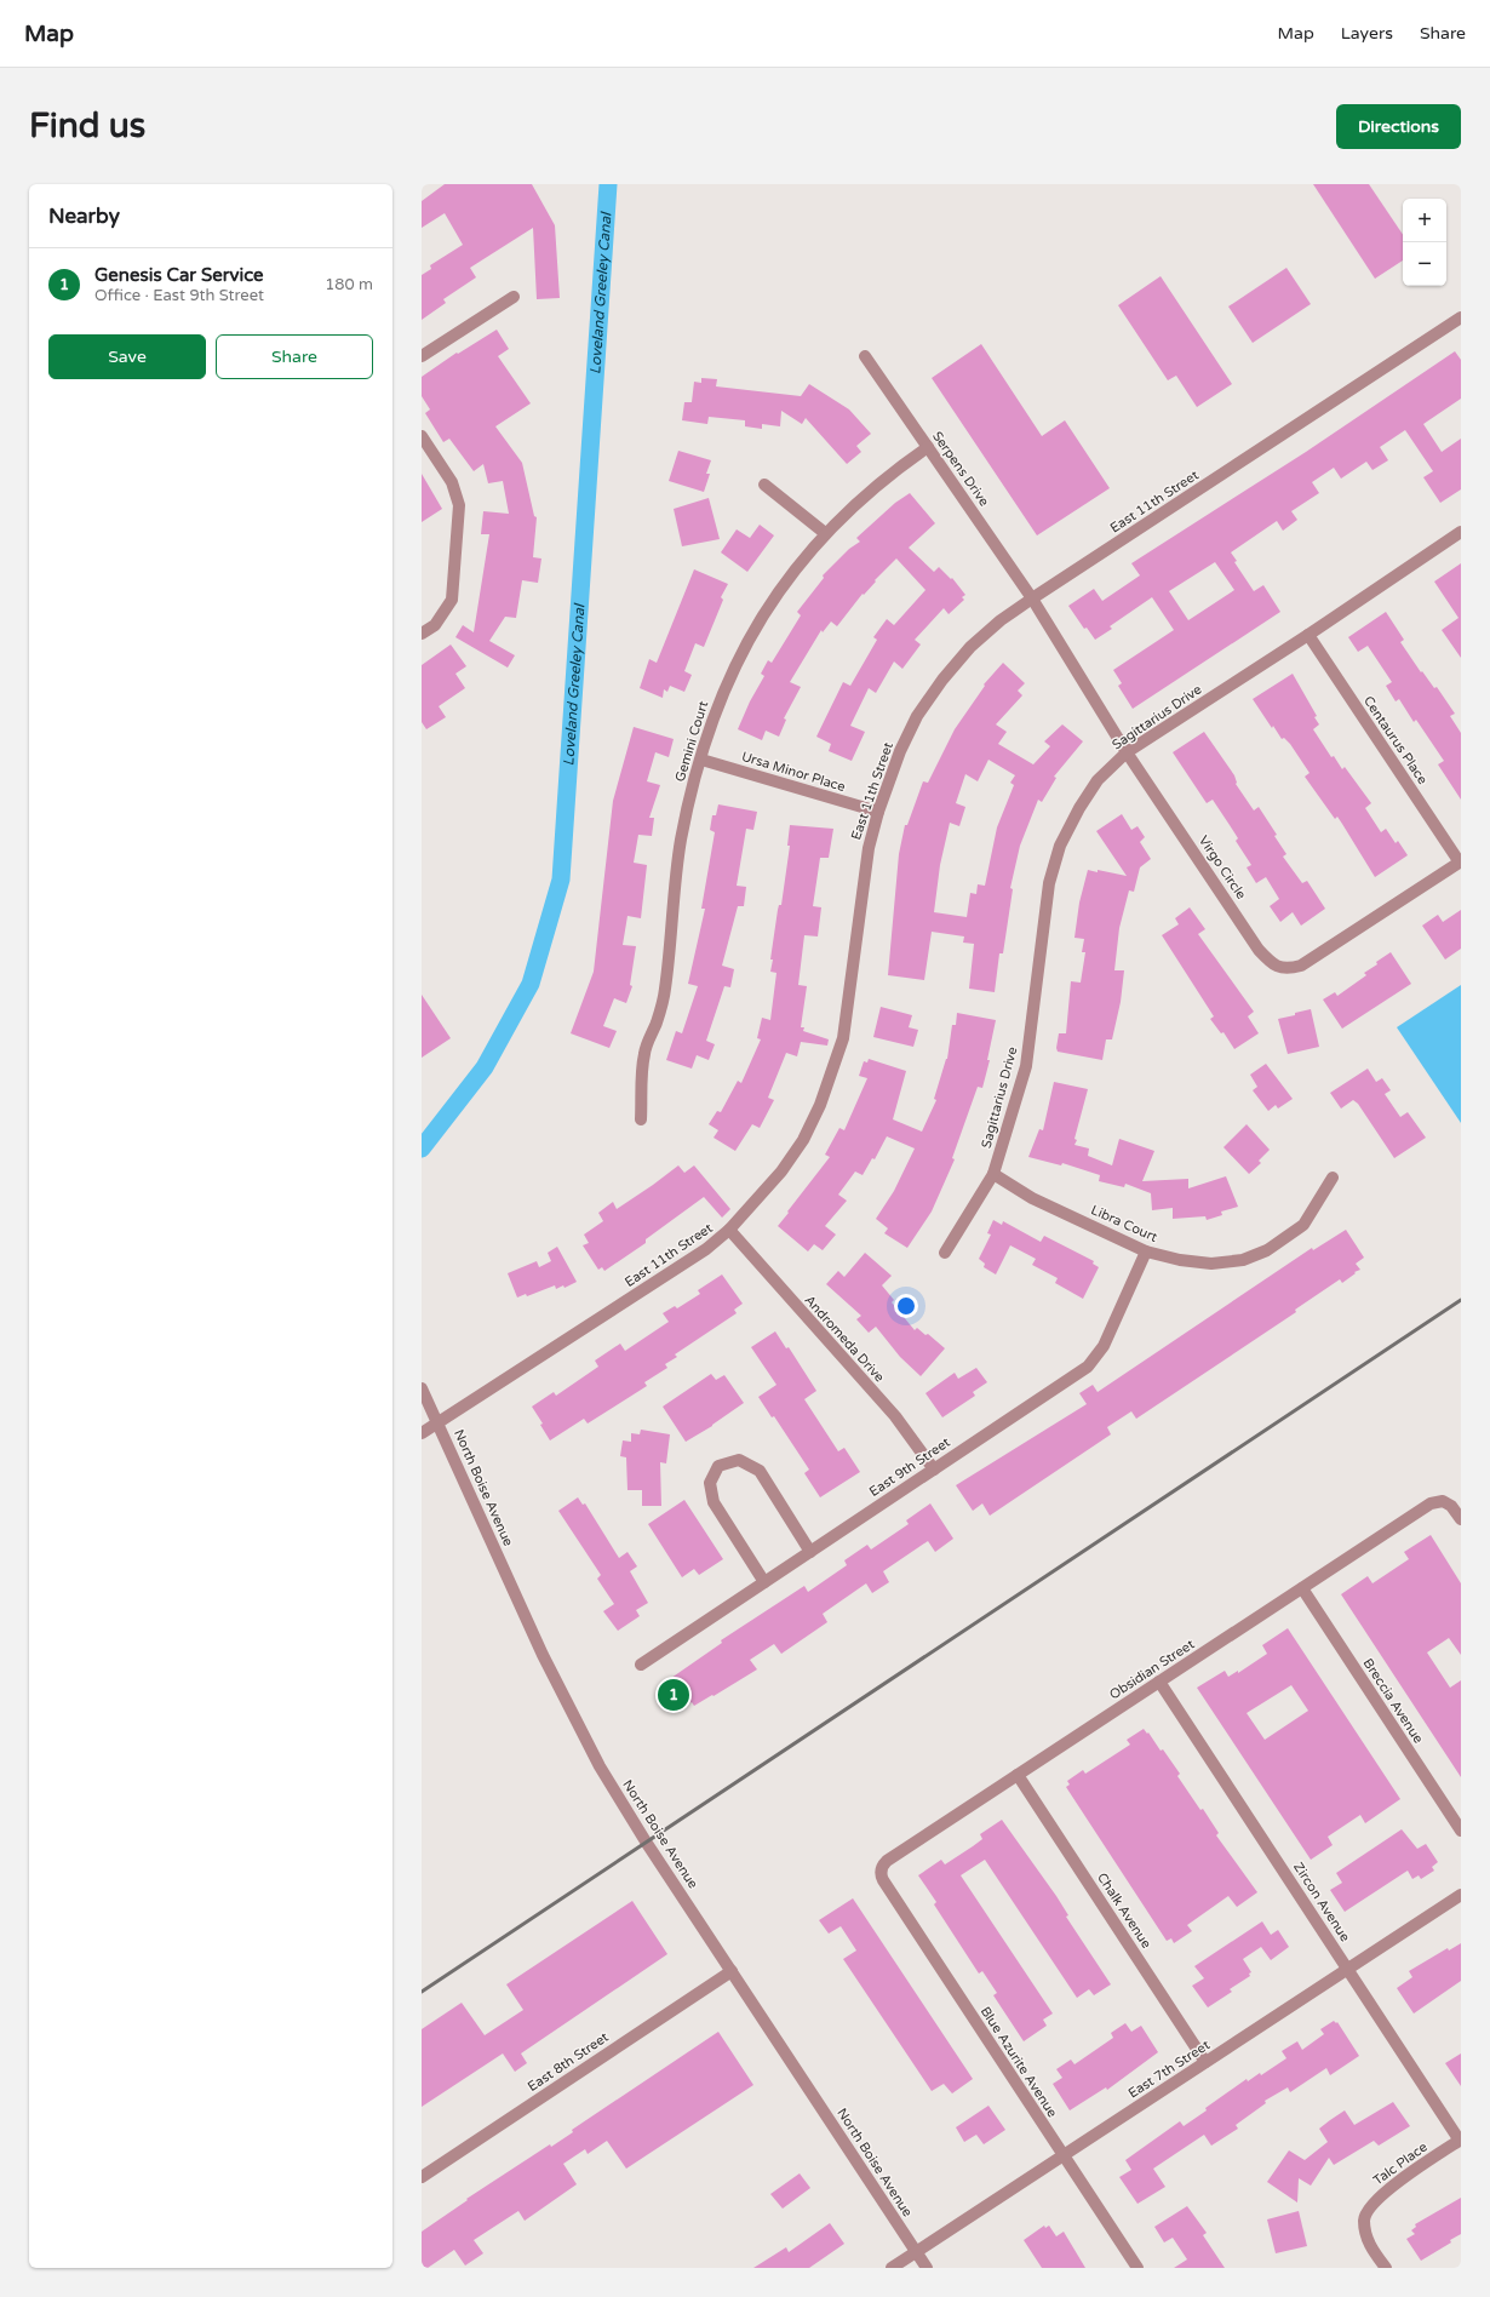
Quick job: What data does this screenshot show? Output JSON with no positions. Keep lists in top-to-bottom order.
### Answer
{
  "streets": {
    "street": [
      "Serpens Drive",
      "East 11th Street",
      "Sagittarius Drive",
      "Centaurus Place",
      "Gemini Court",
      "Ursa Minor Place",
      "Virgo Circle",
      "Libra Court",
      "Andromeda Drive",
      "East 9th Street",
      "North Boise Avenue",
      "Obsidian Street",
      "Breccia Avenue",
      "Zircon Avenue",
      "Chalk Avenue",
      "East 8th Street",
      "Blue Azurite Avenue",
      "East 7th Street",
      "Talc Place"
    ]
  },
  "crossings": [
    ["Serpens Drive", "East 11th Street"],
    ["Serpens Drive", "Gemini Court"],
    ["Serpens Drive", "Virgo Circle"],
    ["East 11th Street", "Ursa Minor Place"],
    ["East 11th Street", "Virgo Circle"],
    ["East 11th Street", "Andromeda Drive"],
    ["East 11th Street", "North Boise Avenue"],
    ["Sagittarius Drive", "Centaurus Place"],
    ["Sagittarius Drive", "Virgo Circle"],
    ["Sagittarius Drive", "Libra Court"],
    ["Centaurus Place", "Virgo Circle"],
    ["Gemini Court", "Ursa Minor Place"],
    ["Libra Court", "East 9th Street"],
    ["Andromeda Drive", "East 9th Street"],
    ["North Boise Avenue", "East 8th Street"],
    ["North Boise Avenue", "East 7th Street"],
    ["Obsidian Street", "Breccia Avenue"],
    ["Obsidian Street", "Zircon Avenue"],
    ["Obsidian Street", "Chalk Avenue"],
    ["Obsidian Street", "Blue Azurite Avenue"],
    ["Zircon Avenue", "East 7th Street"],
    ["Zircon Avenue", "Talc Place"],
    ["Chalk Avenue", "East 7th Street"],
    ["Blue Azurite Avenue", "East 7th Street"]
  ],
  "water": ["Loveland Greeley Canal"],
  "page": {
    "header": "Map",
    "nav": ["Map", "Layers", "Share"],
    "buttons": [
      "Directions",
      ["Save", "Share"]
    ],
    "title": "Find us",
    "heading": "Nearby",
    "map_buttons": ["+", "−"],
    "list": [
      {
        "mark": "1",
        "name": "Genesis Car Service",
        "note": "Office · East 9th Street",
        "value": "180 m"
      }
    ],
    "pins": "1"
  }
}
